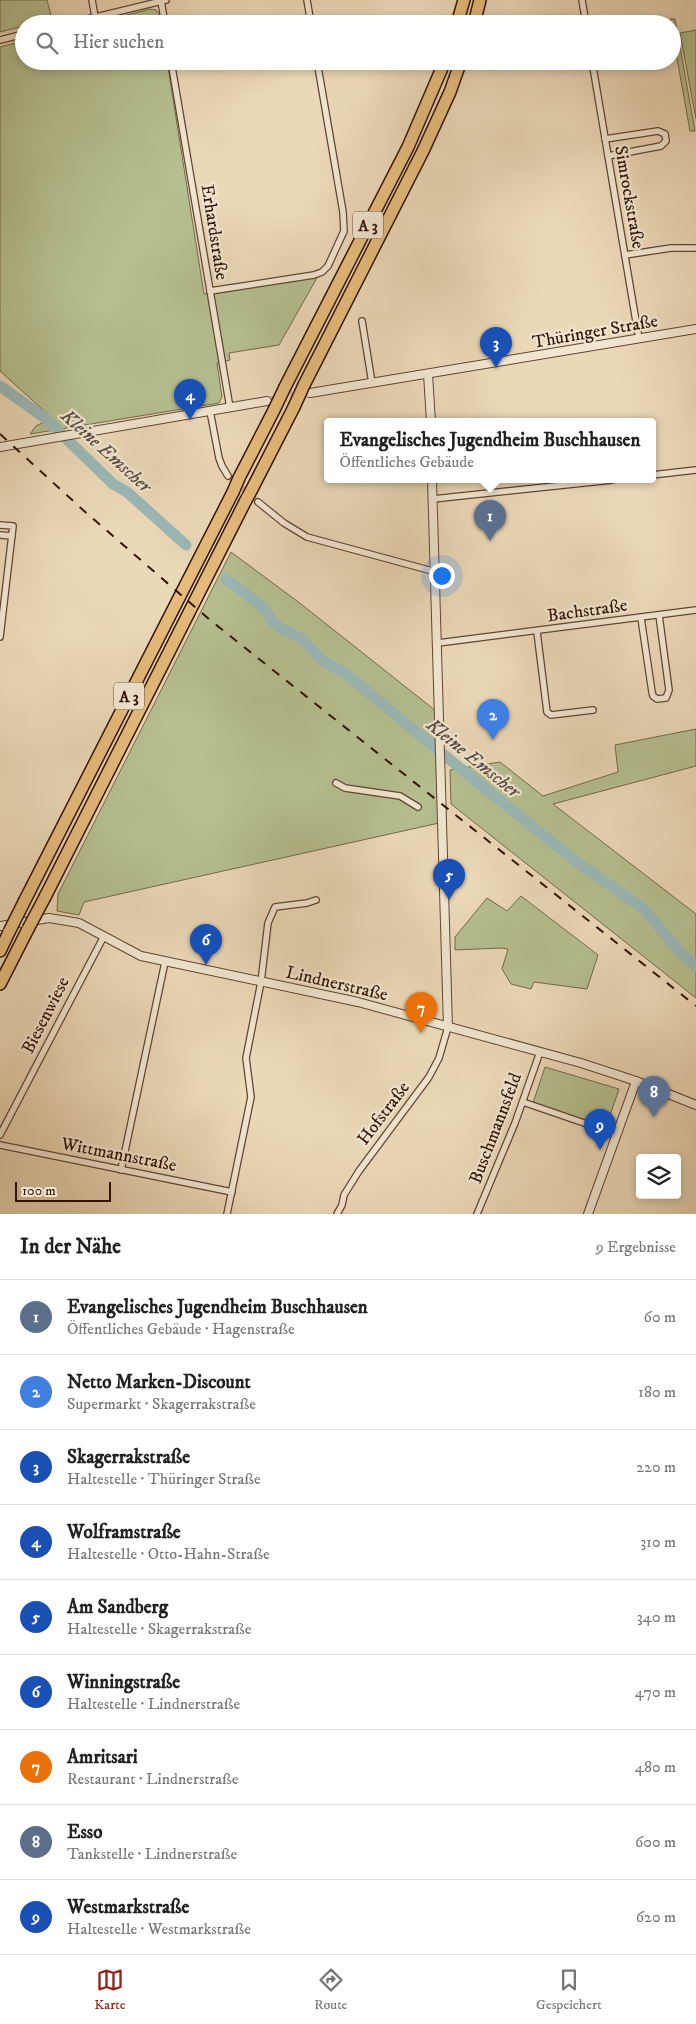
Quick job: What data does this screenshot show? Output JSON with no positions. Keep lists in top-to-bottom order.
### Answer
{
  "streets": {
    "highway": ["A 3"],
    "street": [
      "Simrockstraße",
      "Erhardstraße",
      "Thüringer Straße",
      "Bachstraße",
      "Lindnerstraße",
      "Biesenwiese",
      "Hofstraße",
      "Buschmannsfeld",
      "Wittmannstraße"
    ]
  },
  "crossings": [
    ["Simrockstraße", "Thüringer Straße"],
    ["A 3", "Thüringer Straße"],
    ["A 3", "Lindnerstraße"],
    ["Lindnerstraße", "Biesenwiese"],
    ["Lindnerstraße", "Hofstraße"],
    ["Lindnerstraße", "Buschmannsfeld"]
  ],
  "water": ["Kleine Emscher"],
  "scale_bar": "100 m",
  "page": {
    "search": "Hier suchen",
    "pins": [
      "3",
      "4",
      "1",
      "2",
      "5",
      "6",
      "7",
      "8",
      "9"
    ],
    "popup": ["Evangelisches Jugendheim Buschhausen", "Öffentliches Gebäude"],
    "scale": "100 m",
    "heading": ["In der Nähe", "9 Ergebnisse"],
    "list": [
      {
        "mark": "1",
        "name": "Evangelisches Jugendheim Buschhausen",
        "note": "Öffentliches Gebäude · Hagenstraße",
        "value": "60 m"
      },
      {
        "mark": "2",
        "name": "Netto Marken-Discount",
        "note": "Supermarkt · Skagerrakstraße",
        "value": "180 m"
      },
      {
        "mark": "3",
        "name": "Skagerrakstraße",
        "note": "Haltestelle · Thüringer Straße",
        "value": "220 m"
      },
      {
        "mark": "4",
        "name": "Wolframstraße",
        "note": "Haltestelle · Otto-Hahn-Straße",
        "value": "310 m"
      },
      {
        "mark": "5",
        "name": "Am Sandberg",
        "note": "Haltestelle · Skagerrakstraße",
        "value": "340 m"
      },
      {
        "mark": "6",
        "name": "Winningstraße",
        "note": "Haltestelle · Lindnerstraße",
        "value": "470 m"
      },
      {
        "mark": "7",
        "name": "Amritsari",
        "note": "Restaurant · Lindnerstraße",
        "value": "480 m"
      },
      {
        "mark": "8",
        "name": "Esso",
        "note": "Tankstelle · Lindnerstraße",
        "value": "600 m"
      },
      {
        "mark": "9",
        "name": "Westmarkstraße",
        "note": "Haltestelle · Westmarkstraße",
        "value": "620 m"
      }
    ],
    "nav": ["Karte", "Route", "Gespeichert"]
  }
}
